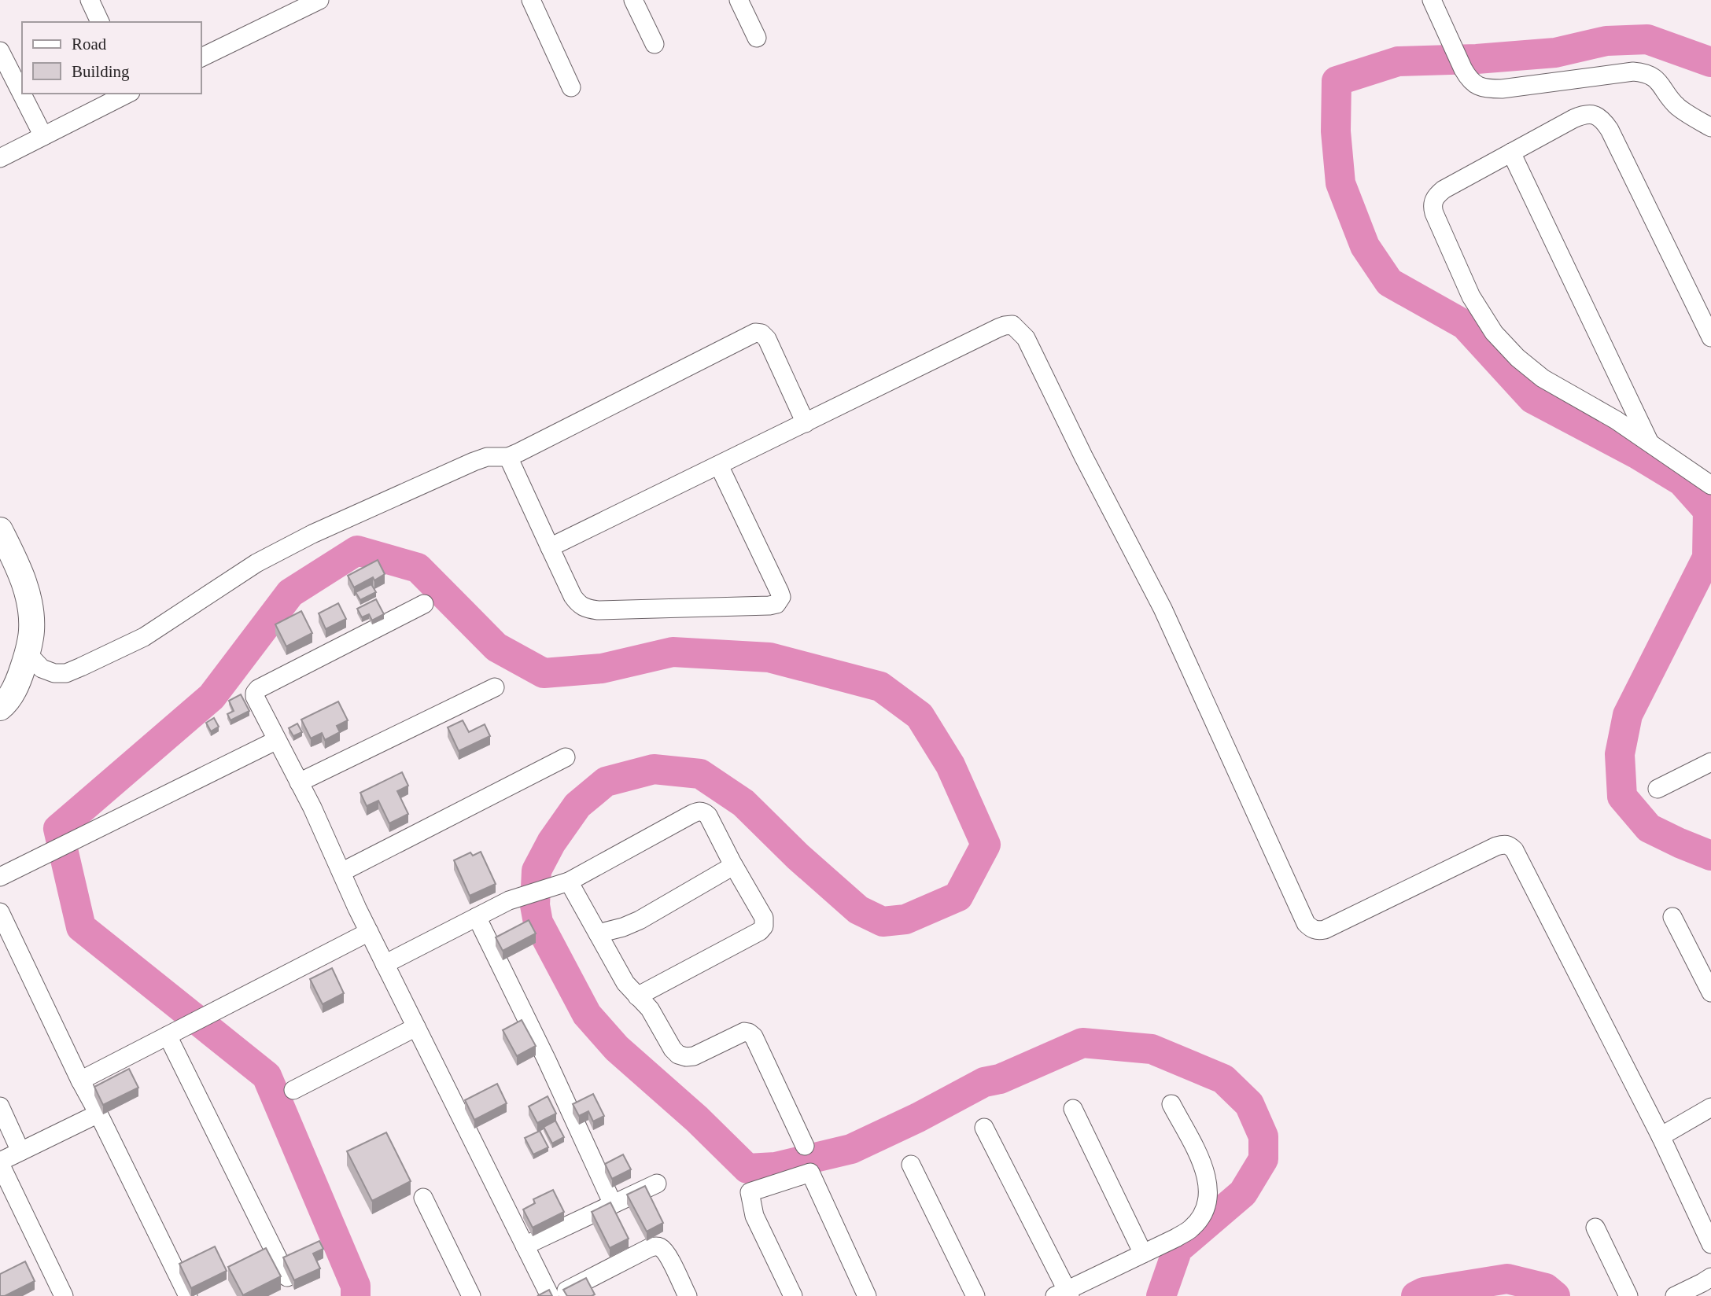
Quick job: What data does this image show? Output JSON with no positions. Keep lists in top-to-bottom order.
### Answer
{
  "legend": ["Road", "Building"]
}
